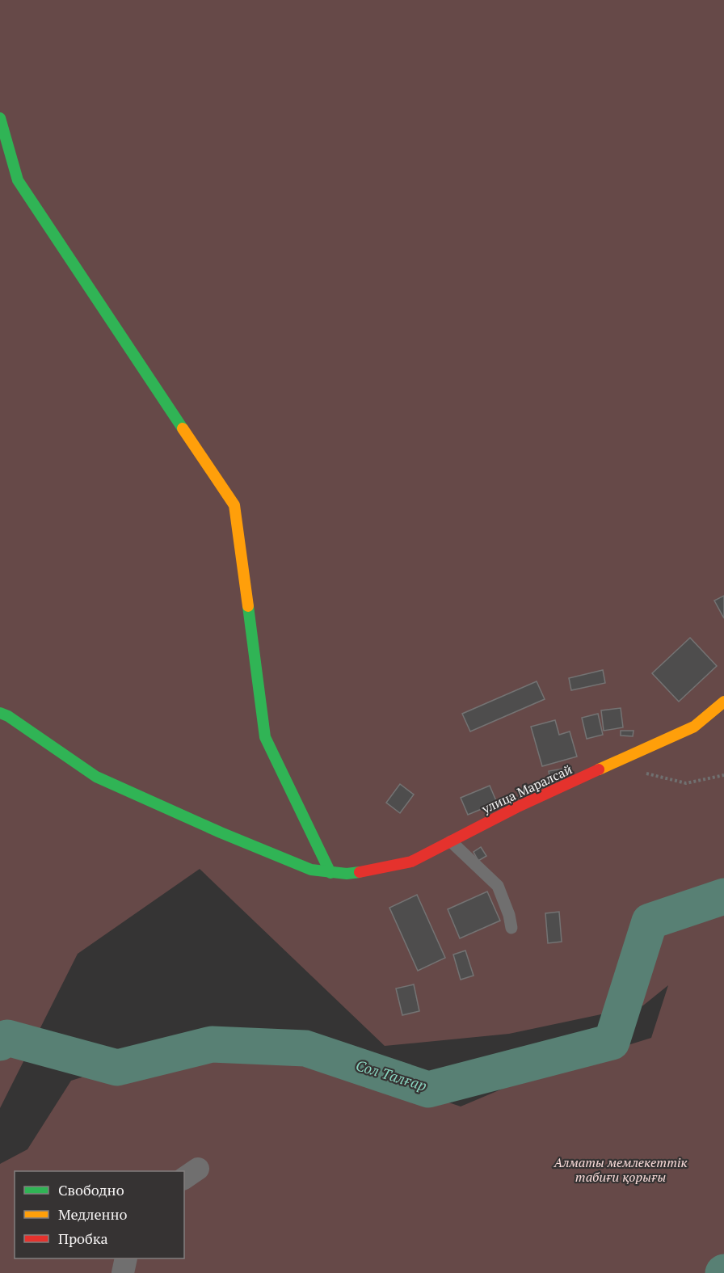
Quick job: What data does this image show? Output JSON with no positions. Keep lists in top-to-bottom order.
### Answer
{
  "streets": {
    "street": ["улица Маралсай"]
  },
  "water": ["Сол Талғар"],
  "parks": ["Алматы мемлекеттік табиғи қорығы"],
  "legend": ["Свободно", "Медленно", "Пробка"]
}
